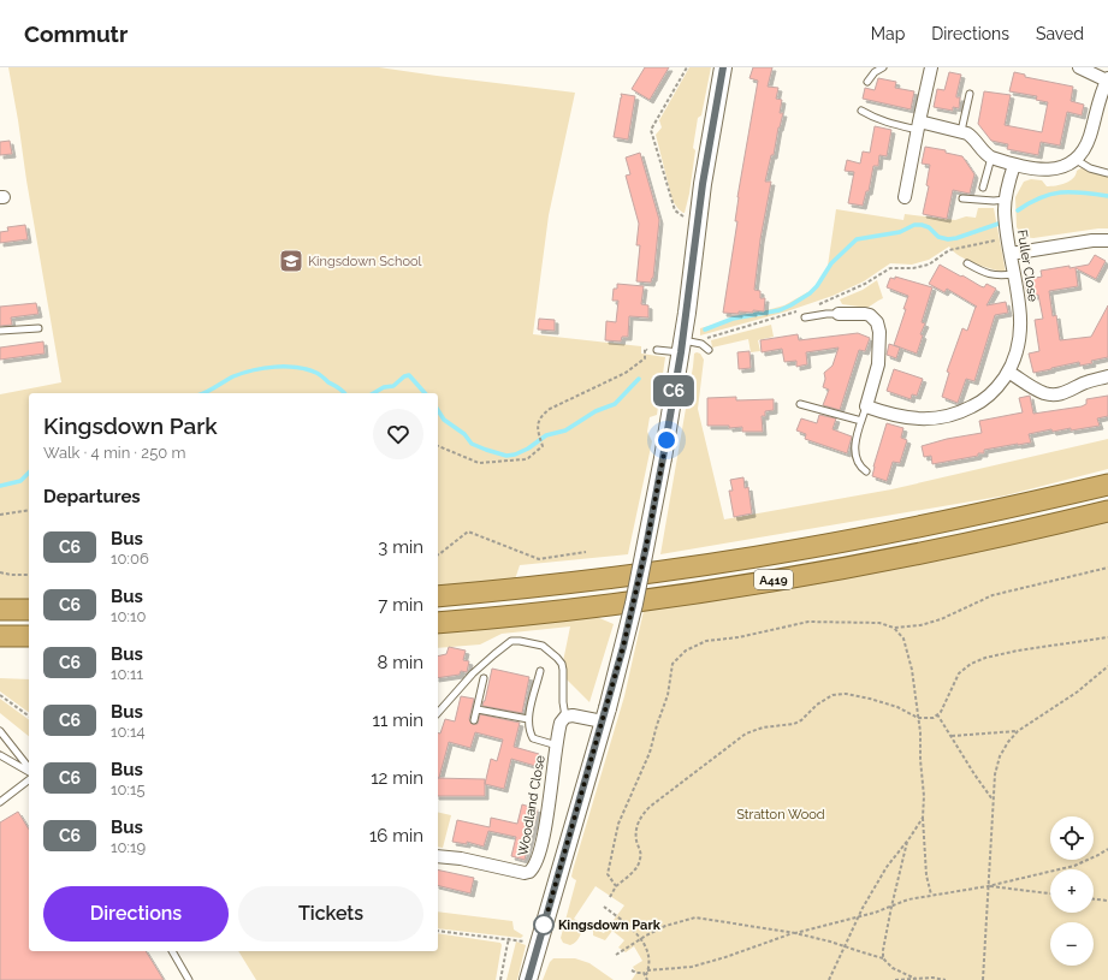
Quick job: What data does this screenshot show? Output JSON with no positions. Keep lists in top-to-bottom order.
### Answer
{
  "streets": {
    "highway": ["A419"],
    "street": ["Fuller Close", "Woodland Close"]
  },
  "parks": ["Stratton Wood"],
  "places": {
    "school or university": ["Kingsdown School"],
    "other": ["Kingsdown Park"]
  },
  "lines": ["bus line C6"],
  "page": {
    "header": "Commutr",
    "nav": ["Map", "Directions", "Saved"],
    "on_map": "C6",
    "heading": [
      ["Kingsdown Park", "Walk · 4 min · 250 m"],
      "Departures"
    ],
    "list": [
      {
        "mark": "C6",
        "name": "Bus",
        "note": "10:06",
        "value": "3 min"
      },
      {
        "mark": "C6",
        "name": "Bus",
        "note": "10:10",
        "value": "7 min"
      },
      {
        "mark": "C6",
        "name": "Bus",
        "note": "10:11",
        "value": "8 min"
      },
      {
        "mark": "C6",
        "name": "Bus",
        "note": "10:14",
        "value": "11 min"
      },
      {
        "mark": "C6",
        "name": "Bus",
        "note": "10:15",
        "value": "12 min"
      },
      {
        "mark": "C6",
        "name": "Bus",
        "note": "10:19",
        "value": "16 min"
      }
    ],
    "map_buttons": ["+", "−"],
    "buttons": ["Directions", "Tickets"]
  }
}
